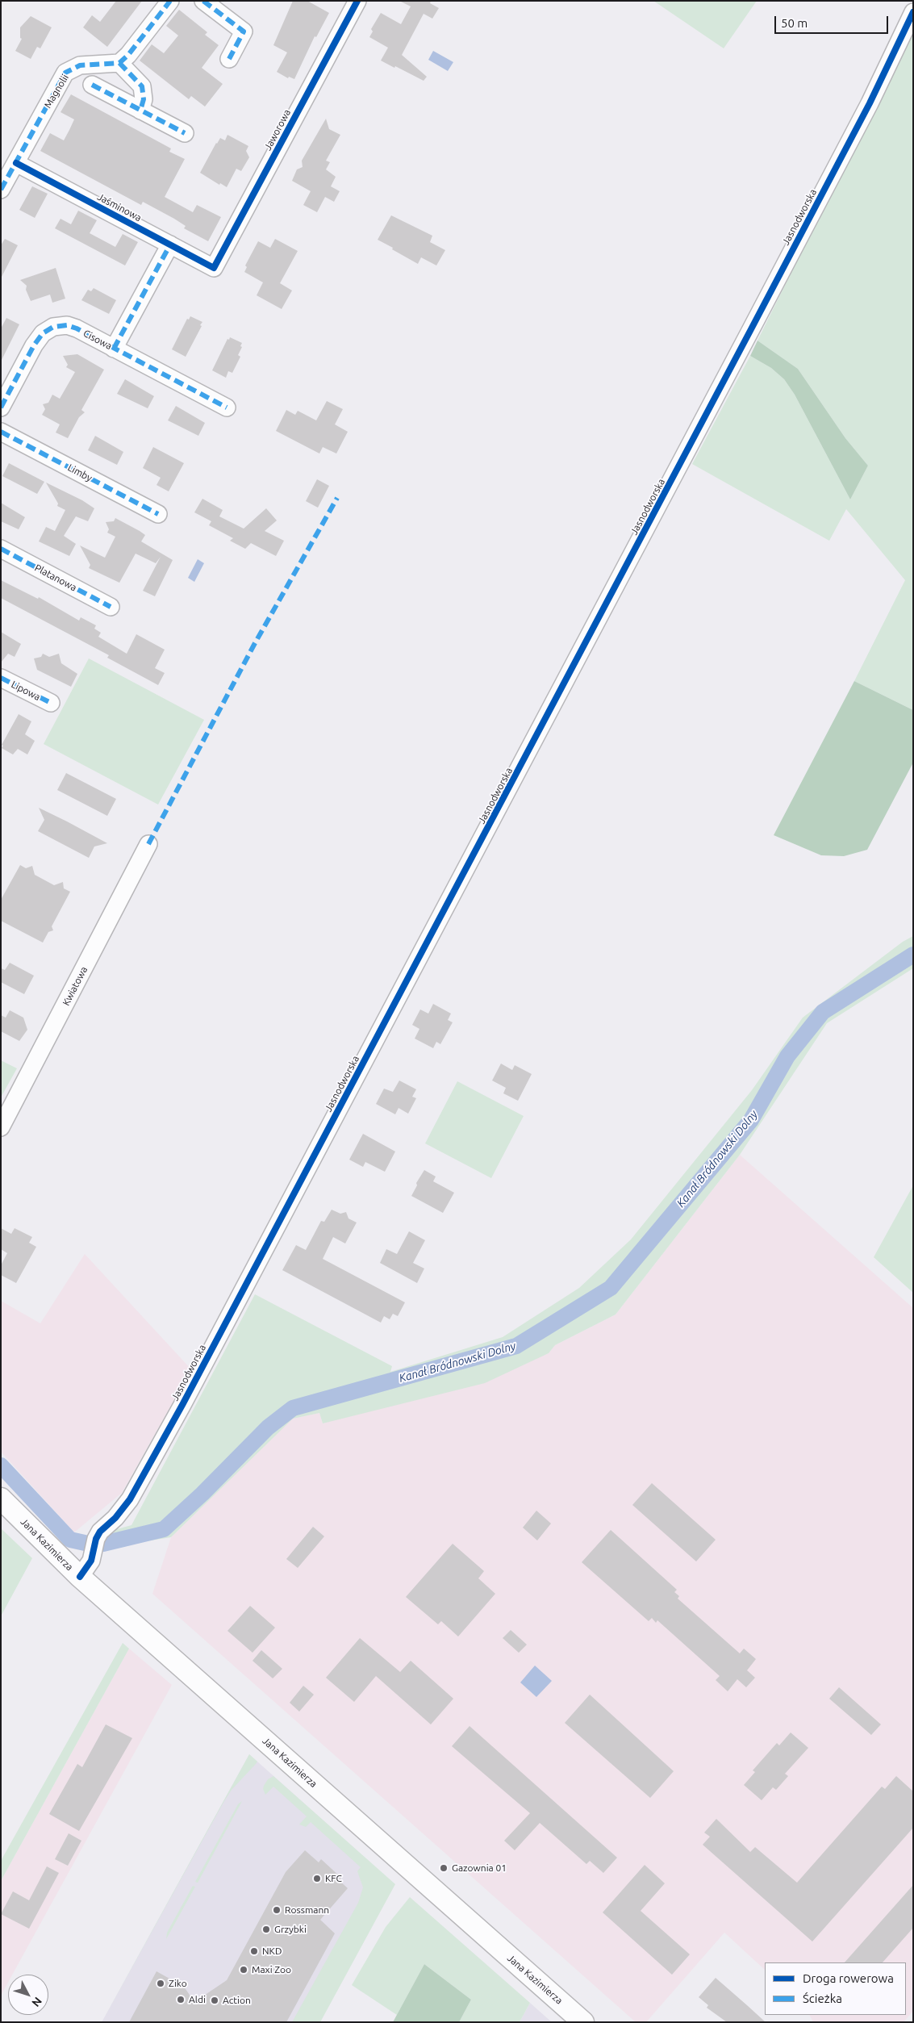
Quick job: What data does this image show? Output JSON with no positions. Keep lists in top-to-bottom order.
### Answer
{
  "streets": {
    "main road": ["Jana Kazimierza"],
    "street": [
      "Magnolii",
      "Jaworowa",
      "Jaśminowa",
      "Jasnodworska",
      "Cisowa",
      "Limby",
      "Platanowa",
      "Lipowa",
      "Kwiatowa"
    ]
  },
  "crossings": [
    ["Magnolii", "Jaśminowa"],
    ["Jaworowa", "Jaśminowa"],
    ["Jasnodworska", "Jana Kazimierza"]
  ],
  "water": ["Kanał Bródnowski Dolny"],
  "places": [
    "Gazownia 01",
    "KFC",
    "Rossmann",
    "Grzybki",
    "NKD",
    "Maxi Zoo",
    "Ziko",
    "Aldi",
    "Action"
  ],
  "legend": ["Droga rowerowa", "Ścieżka"],
  "scale_bar": "50 m",
  "north": "bottom right"
}
